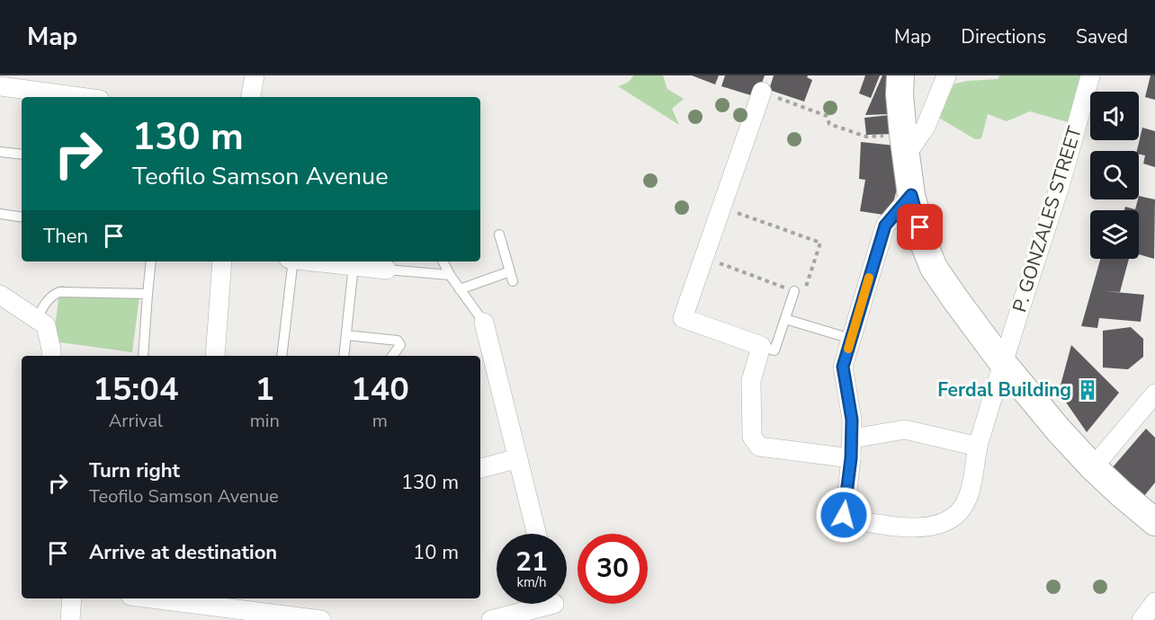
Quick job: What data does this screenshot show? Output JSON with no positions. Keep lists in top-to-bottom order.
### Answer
{
  "streets": {
    "street": ["P. GONZALES STREET"]
  },
  "places": {
    "building": ["Ferdal Building"]
  },
  "page": {
    "header": "Map",
    "nav": ["Map", "Directions", "Saved"],
    "turn": ["130 m", "Teofilo Samson Avenue"],
    "then": "Then",
    "eta": [
      "15:04",
      "Arrival",
      "1",
      "min",
      "140",
      "m"
    ],
    "list": [
      {
        "name": "Turn right",
        "note": "Teofilo Samson Avenue",
        "value": "130 m"
      },
      {
        "name": "Arrive at destination",
        "value": "10 m"
      }
    ],
    "speed": "21 km/h",
    "limit": "30"
  }
}
